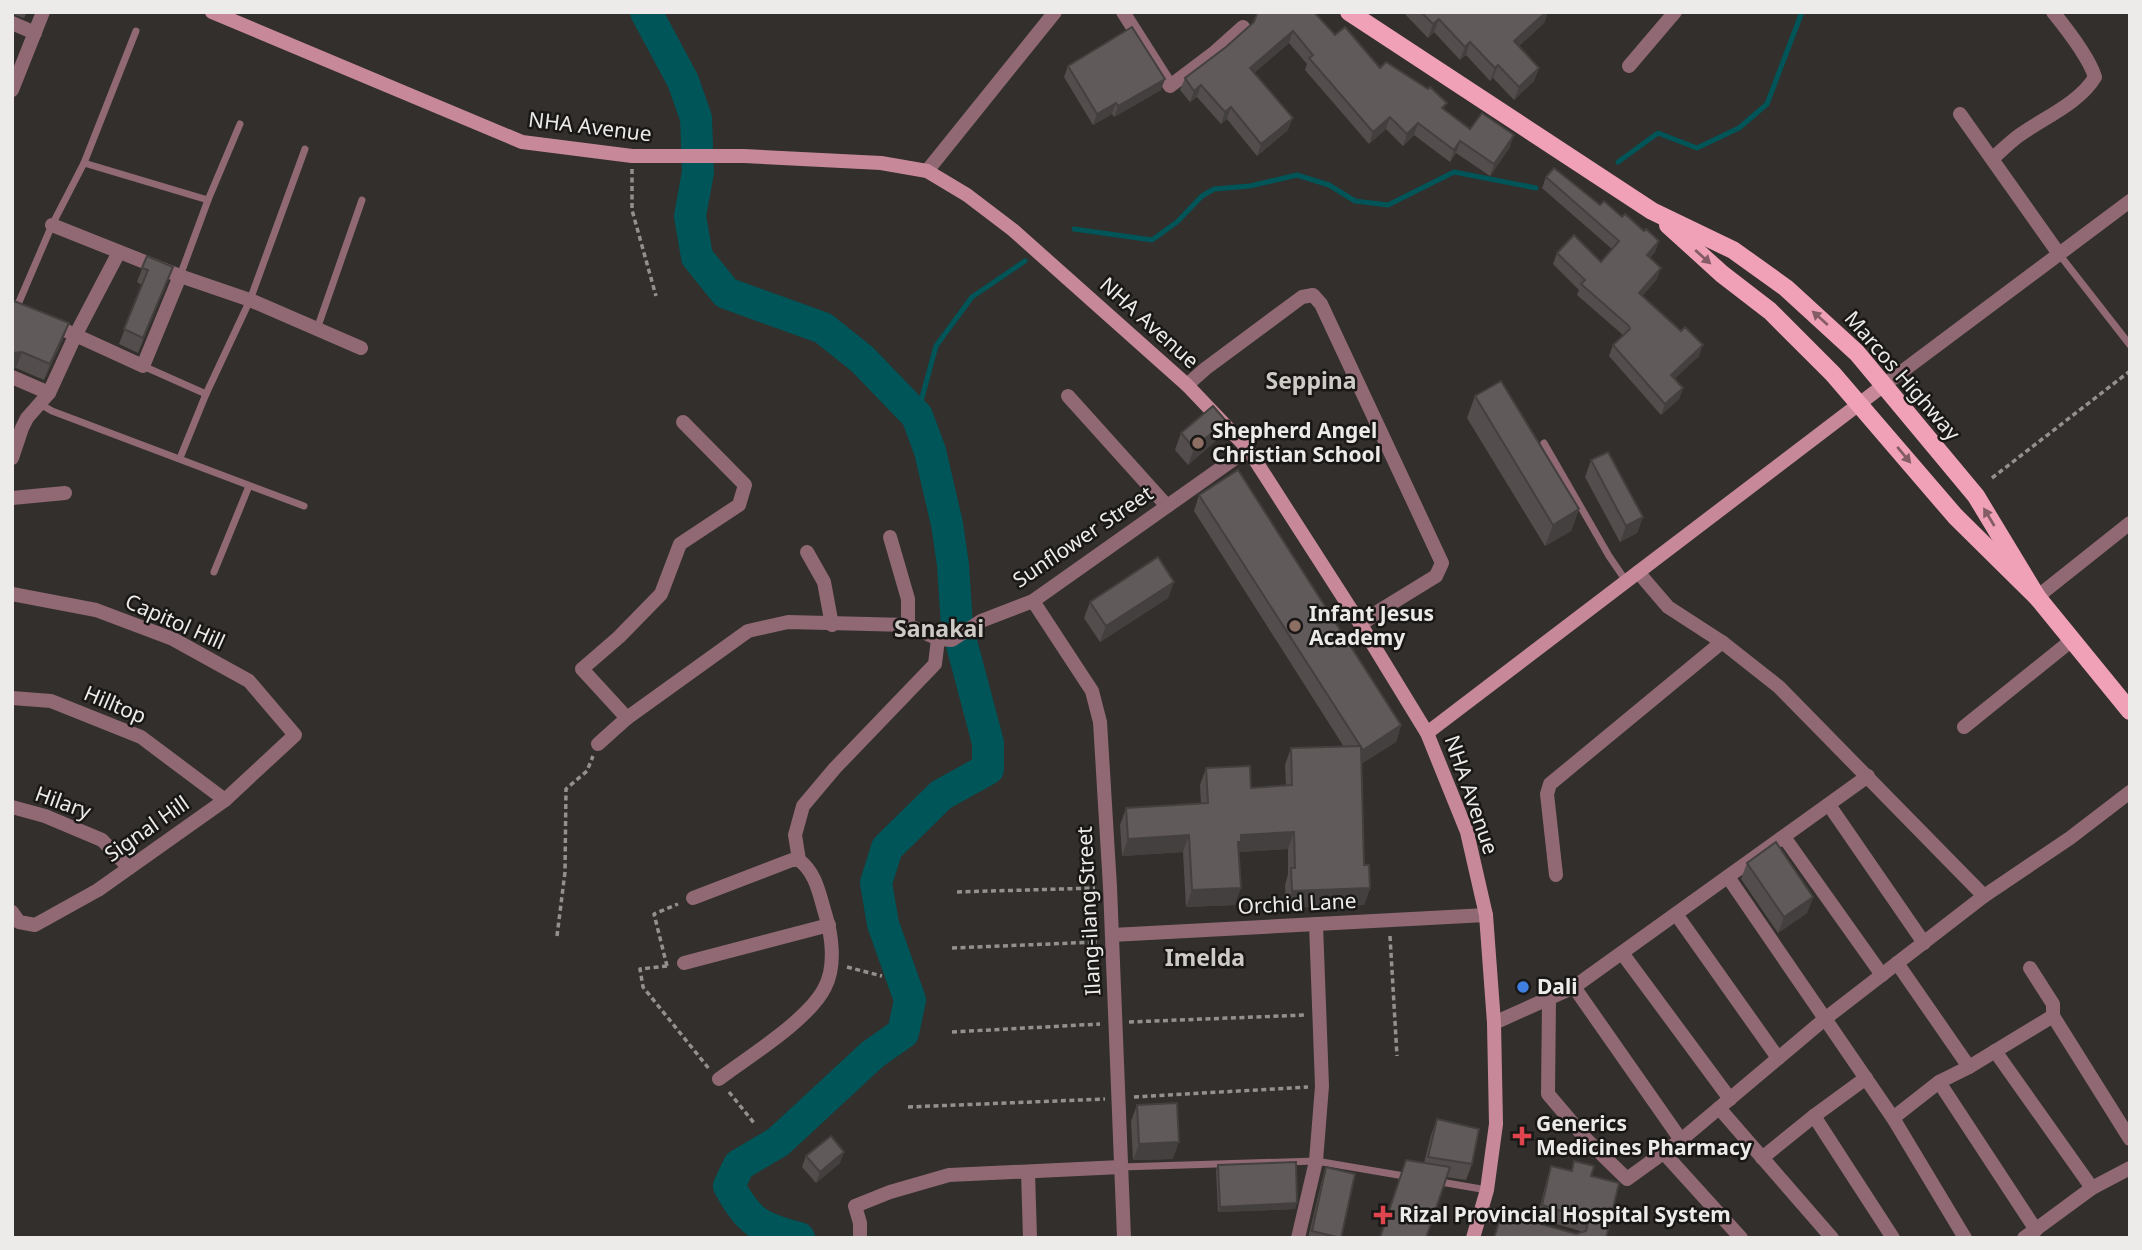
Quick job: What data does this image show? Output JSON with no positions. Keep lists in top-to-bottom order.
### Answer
{
  "streets": {
    "main road": ["Marcos Highway"],
    "street": [
      "NHA Avenue",
      "Sunflower Street",
      "Capitol Hill",
      "Hilltop",
      "Hilary",
      "Signal Hill",
      "Orchid Lane",
      "Ilang-ilang Street"
    ]
  },
  "crossings": [
    ["NHA Avenue", "Sunflower Street"],
    ["NHA Avenue", "Orchid Lane"],
    ["Sunflower Street", "Ilang-ilang Street"],
    ["Capitol Hill", "Signal Hill"],
    ["Hilltop", "Signal Hill"],
    ["Hilary", "Signal Hill"],
    ["Orchid Lane", "Ilang-ilang Street"]
  ],
  "districts": ["Seppina", "Sanakai", "Imelda"],
  "places": {
    "other": ["Shepherd Angel Christian School", "Infant Jesus Academy", "Dali"],
    "health": ["Generics Medicines Pharmacy", "Rizal Provincial Hospital System"]
  }
}
